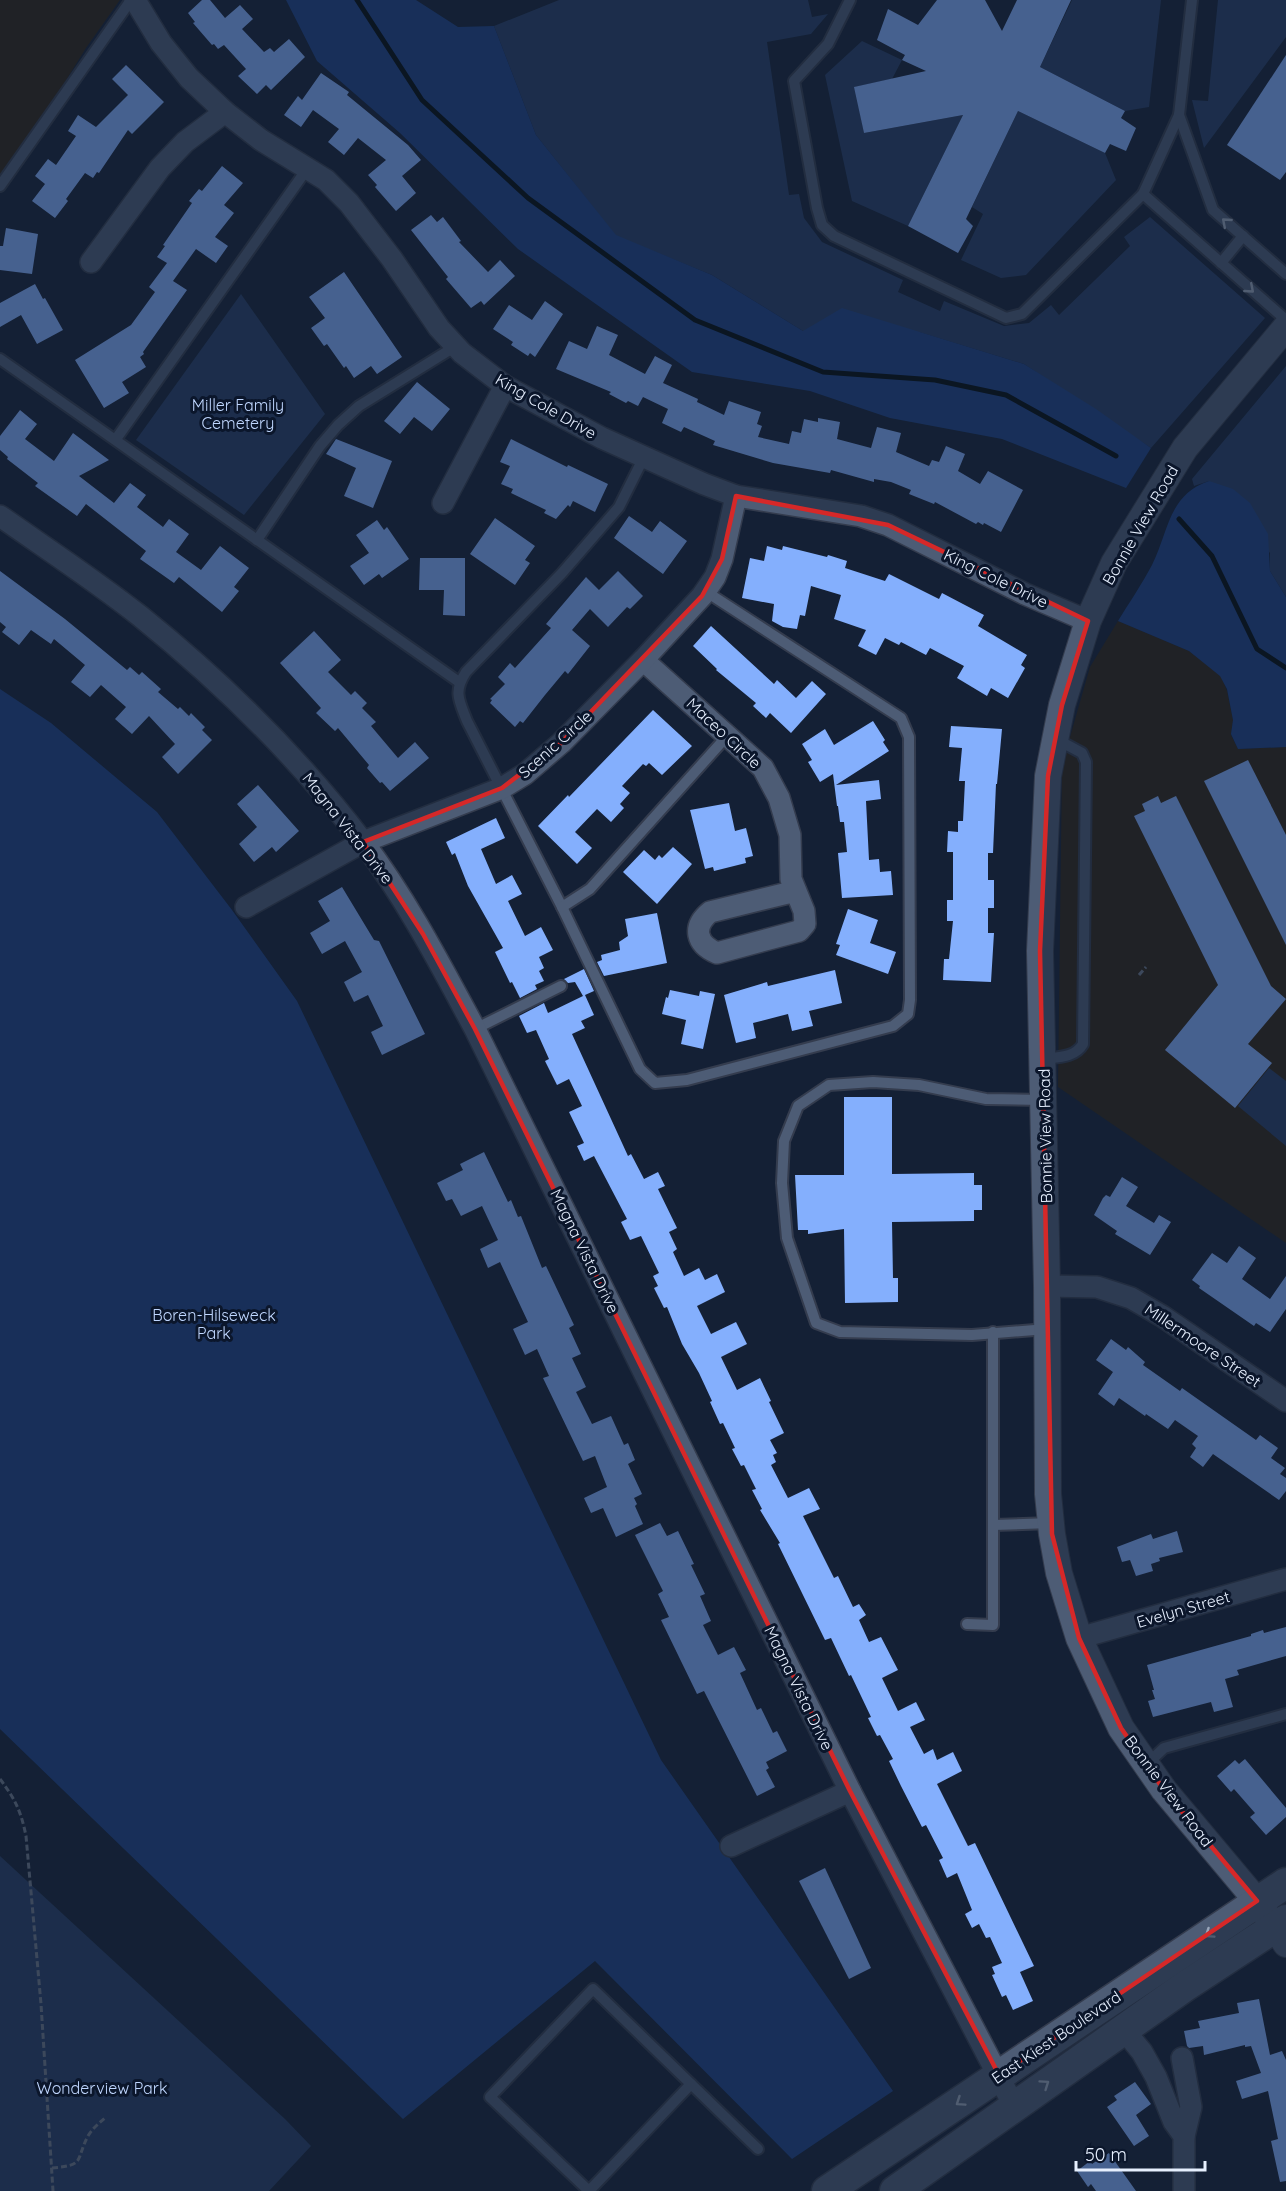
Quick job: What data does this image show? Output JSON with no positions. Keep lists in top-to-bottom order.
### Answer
{
  "streets": {
    "main road": ["East Kiest Boulevard"],
    "street": [
      "King Cole Drive",
      "Bonnie View Road",
      "Maceo Circle",
      "Scenic Circle",
      "Magna Vista Drive",
      "Millermoore Street",
      "Evelyn Street"
    ]
  },
  "crossings": [
    ["King Cole Drive", "Bonnie View Road"],
    ["King Cole Drive", "Scenic Circle"],
    ["Bonnie View Road", "Millermoore Street"],
    ["Bonnie View Road", "Evelyn Street"],
    ["Bonnie View Road", "East Kiest Boulevard"],
    ["Maceo Circle", "Scenic Circle"],
    ["Scenic Circle", "Magna Vista Drive"],
    ["Magna Vista Drive", "East Kiest Boulevard"]
  ],
  "parks": ["Miller Family Cemetery", "Boren-Hilseweck Park", "Wonderview Park"],
  "scale_bar": "50 m"
}
